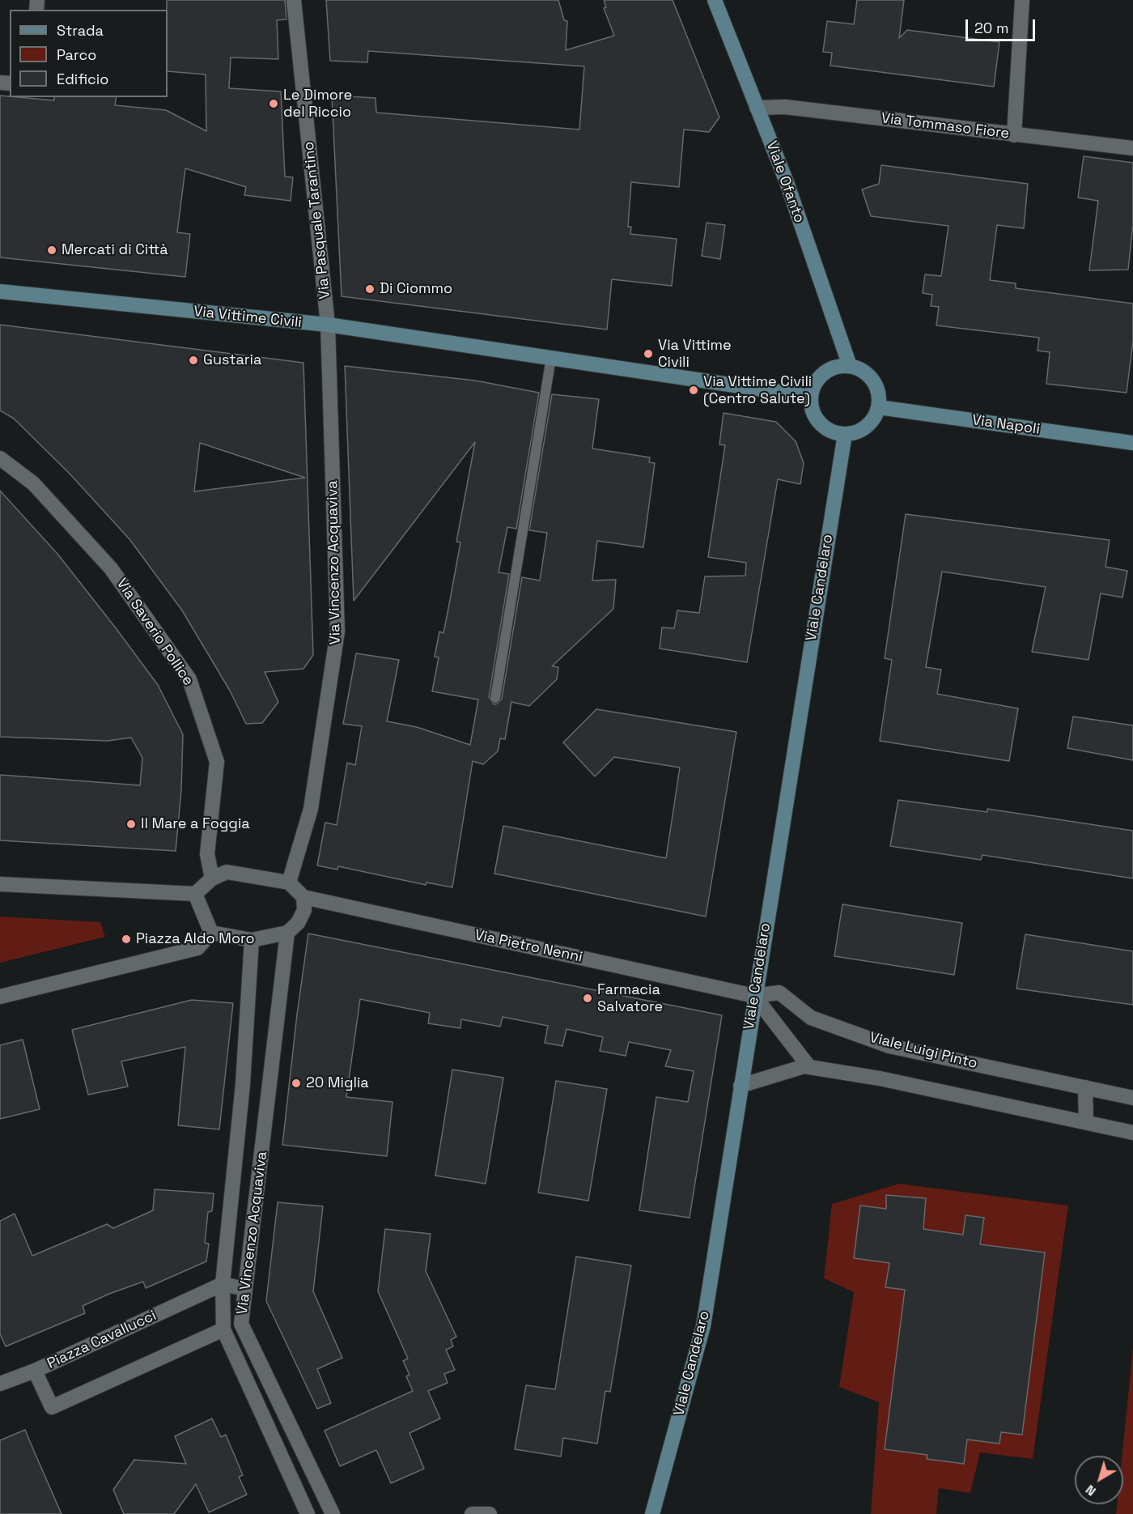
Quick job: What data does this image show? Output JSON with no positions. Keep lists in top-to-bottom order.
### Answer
{
  "streets": {
    "main road": [
      "Viale Ofanto",
      "Via Vittime Civili",
      "Via Napoli",
      "Viale Candelaro"
    ],
    "street": [
      "Via Tommaso Fiore",
      "Via Pasquale Tarantino",
      "Via Vincenzo Acquaviva",
      "Via Saverio Pollice",
      "Via Pietro Nenni",
      "Viale Luigi Pinto",
      "Piazza Cavallucci"
    ]
  },
  "crossings": [
    ["Via Tommaso Fiore", "Viale Ofanto"],
    ["Viale Ofanto", "Via Vittime Civili"],
    ["Viale Ofanto", "Via Napoli"],
    ["Viale Ofanto", "Viale Candelaro"],
    ["Via Pasquale Tarantino", "Via Vittime Civili"],
    ["Via Pasquale Tarantino", "Via Vincenzo Acquaviva"],
    ["Via Vittime Civili", "Via Napoli"],
    ["Via Vittime Civili", "Via Vincenzo Acquaviva"],
    ["Via Vittime Civili", "Viale Candelaro"],
    ["Via Napoli", "Viale Candelaro"],
    ["Via Vincenzo Acquaviva", "Via Saverio Pollice"],
    ["Via Vincenzo Acquaviva", "Via Pietro Nenni"],
    ["Via Vincenzo Acquaviva", "Piazza Cavallucci"],
    ["Viale Candelaro", "Via Pietro Nenni"],
    ["Viale Candelaro", "Viale Luigi Pinto"],
    ["Via Saverio Pollice", "Via Pietro Nenni"],
    ["Via Pietro Nenni", "Viale Luigi Pinto"]
  ],
  "places": [
    "Le Dimore del Riccio",
    "Mercati di Città",
    "Di Ciommo",
    "Via Vittime Civili",
    "Gustaria",
    "Via Vittime Civili (Centro Salute)",
    "Il Mare a Foggia",
    "Piazza Aldo Moro",
    "Farmacia Salvatore",
    "20 Miglia"
  ],
  "legend": ["Strada", "Parco", "Edificio"],
  "scale_bar": "20 m",
  "north": "bottom left"
}
